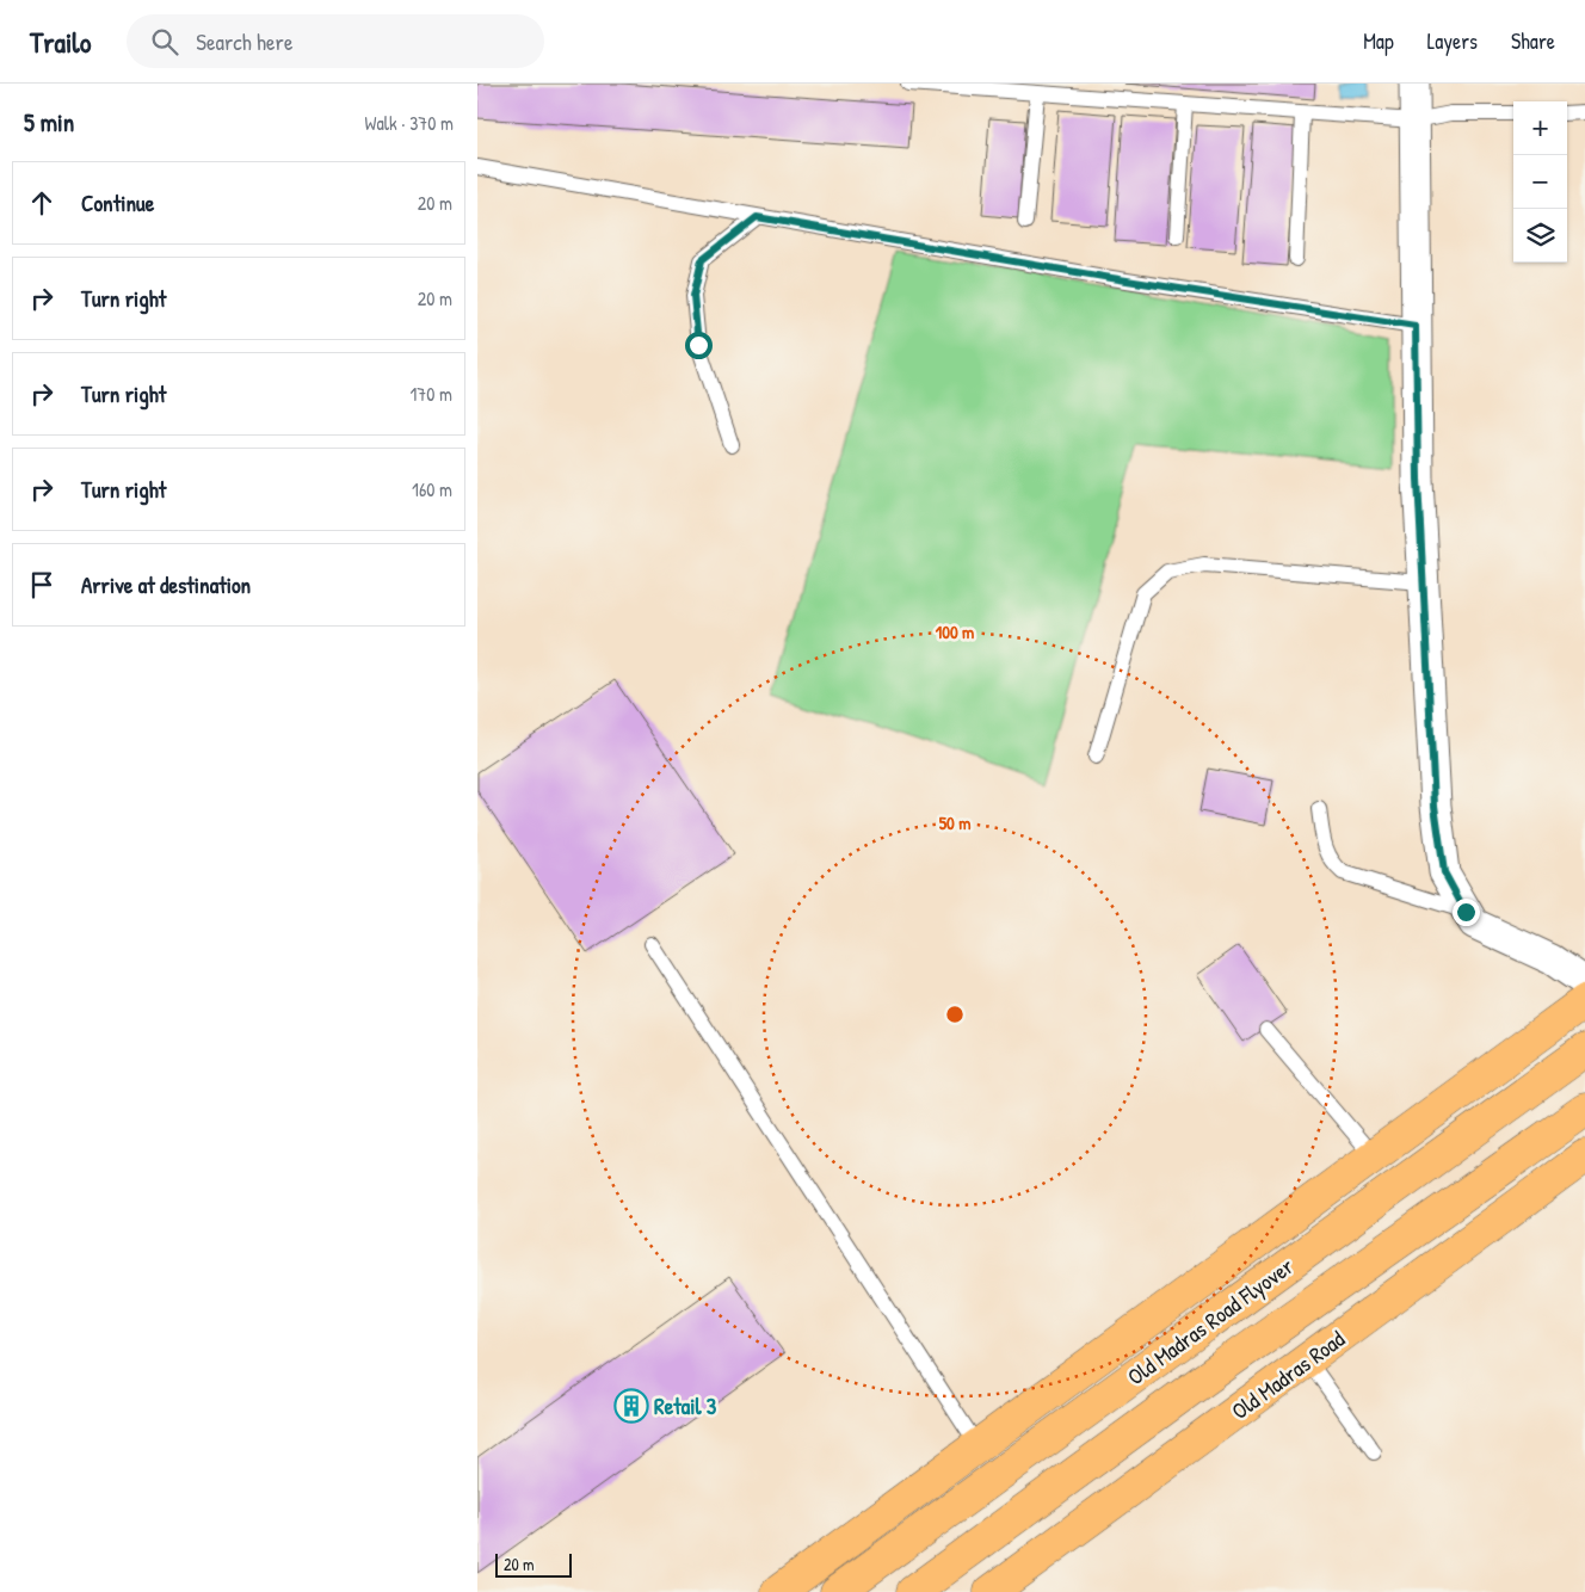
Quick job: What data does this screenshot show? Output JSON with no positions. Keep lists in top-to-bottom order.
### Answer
{
  "streets": {
    "main road": ["Old Madras Road Flyover", "Old Madras Road"]
  },
  "places": {
    "building": ["Retail 3"]
  },
  "scale_bar": "20 m",
  "page": {
    "header": "Trailo",
    "search": "Search here",
    "nav": ["Map", "Layers", "Share"],
    "heading": ["5 min", "Walk · 370 m"],
    "map_buttons": ["+", "−"],
    "list": [
      ["Continue", "20 m"],
      ["Turn right", "20 m"],
      ["Turn right", "170 m"],
      ["Turn right", "160 m"],
      "Arrive at destination"
    ],
    "scale": "20 m"
  },
  "rings": ["100 m", "50 m"]
}
